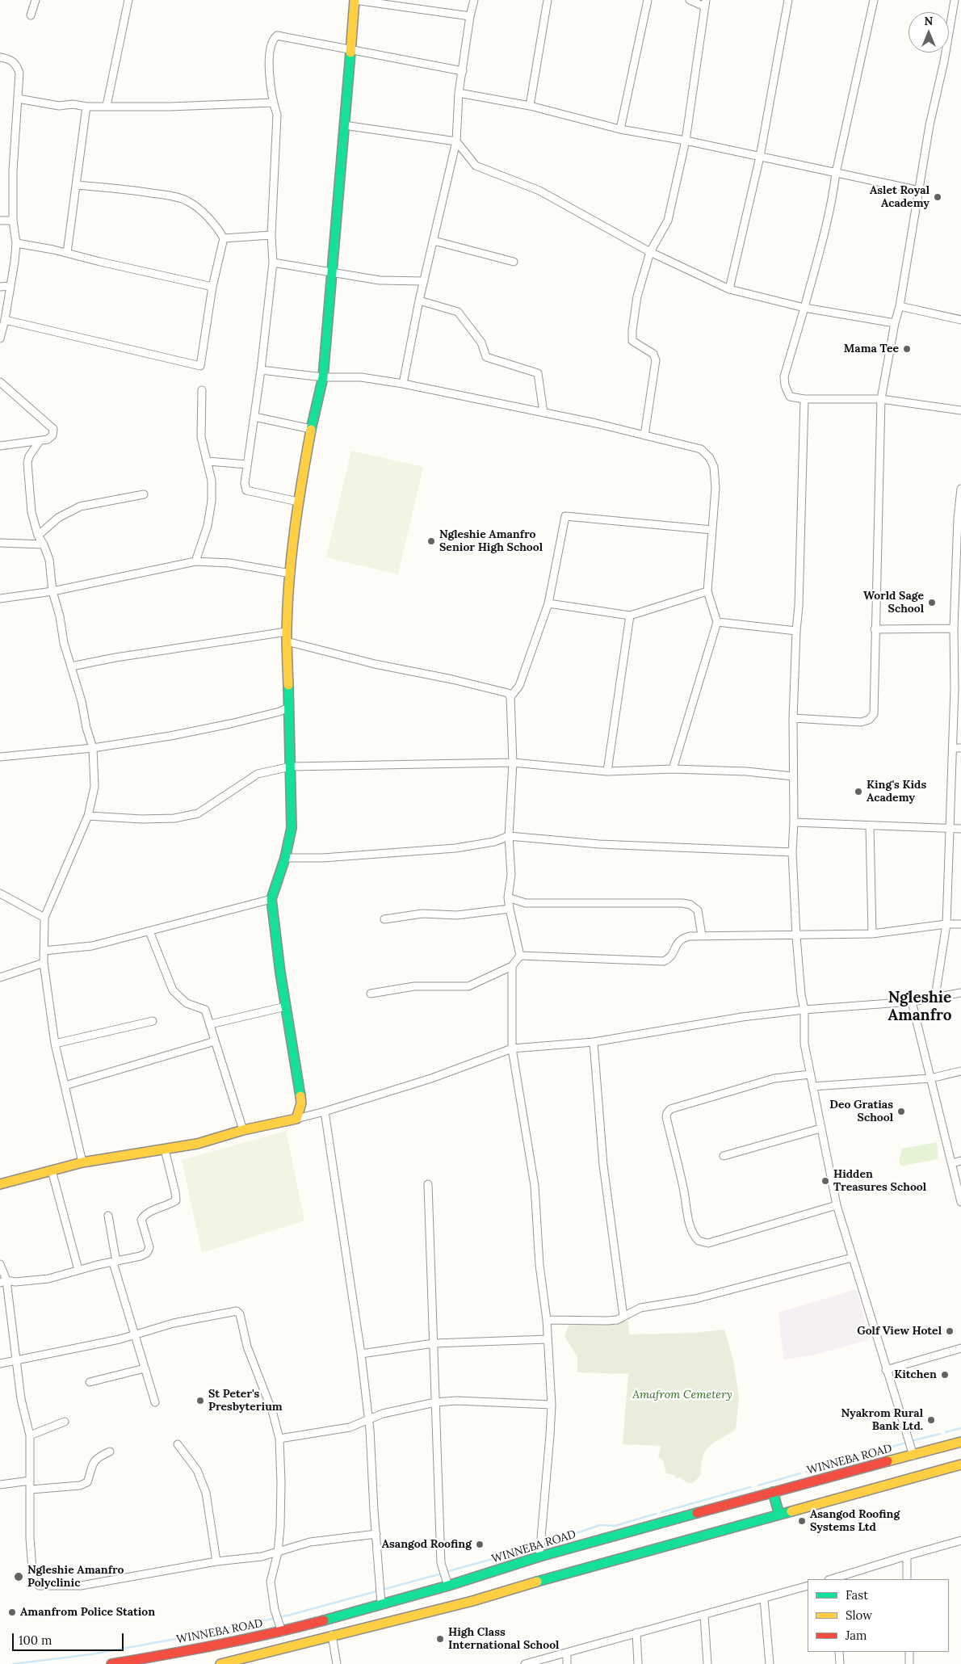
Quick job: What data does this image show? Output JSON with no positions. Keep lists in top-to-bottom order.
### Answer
{
  "streets": {
    "main road": ["WINNEBA ROAD"]
  },
  "districts": ["Ngleshie Amanfro"],
  "parks": ["Amafrom Cemetery"],
  "places": [
    "Aslet Royal Academy",
    "Mama Tee",
    "Ngleshie Amanfro Senior High School",
    "World Sage School",
    "King's Kids Academy",
    "Deo Gratias School",
    "Hidden Treasures School",
    "Golf View Hotel",
    "Kitchen",
    "St Peter's Presbyterium",
    "Nyakrom Rural Bank Ltd.",
    "Asangod Roofing Systems Ltd",
    "Asangod Roofing",
    "Ngleshie Amanfro Polyclinic",
    "Amanfrom Police Station",
    "High Class International School"
  ],
  "legend": ["Fast", "Slow", "Jam"],
  "scale_bar": "100 m",
  "north": "top"
}
